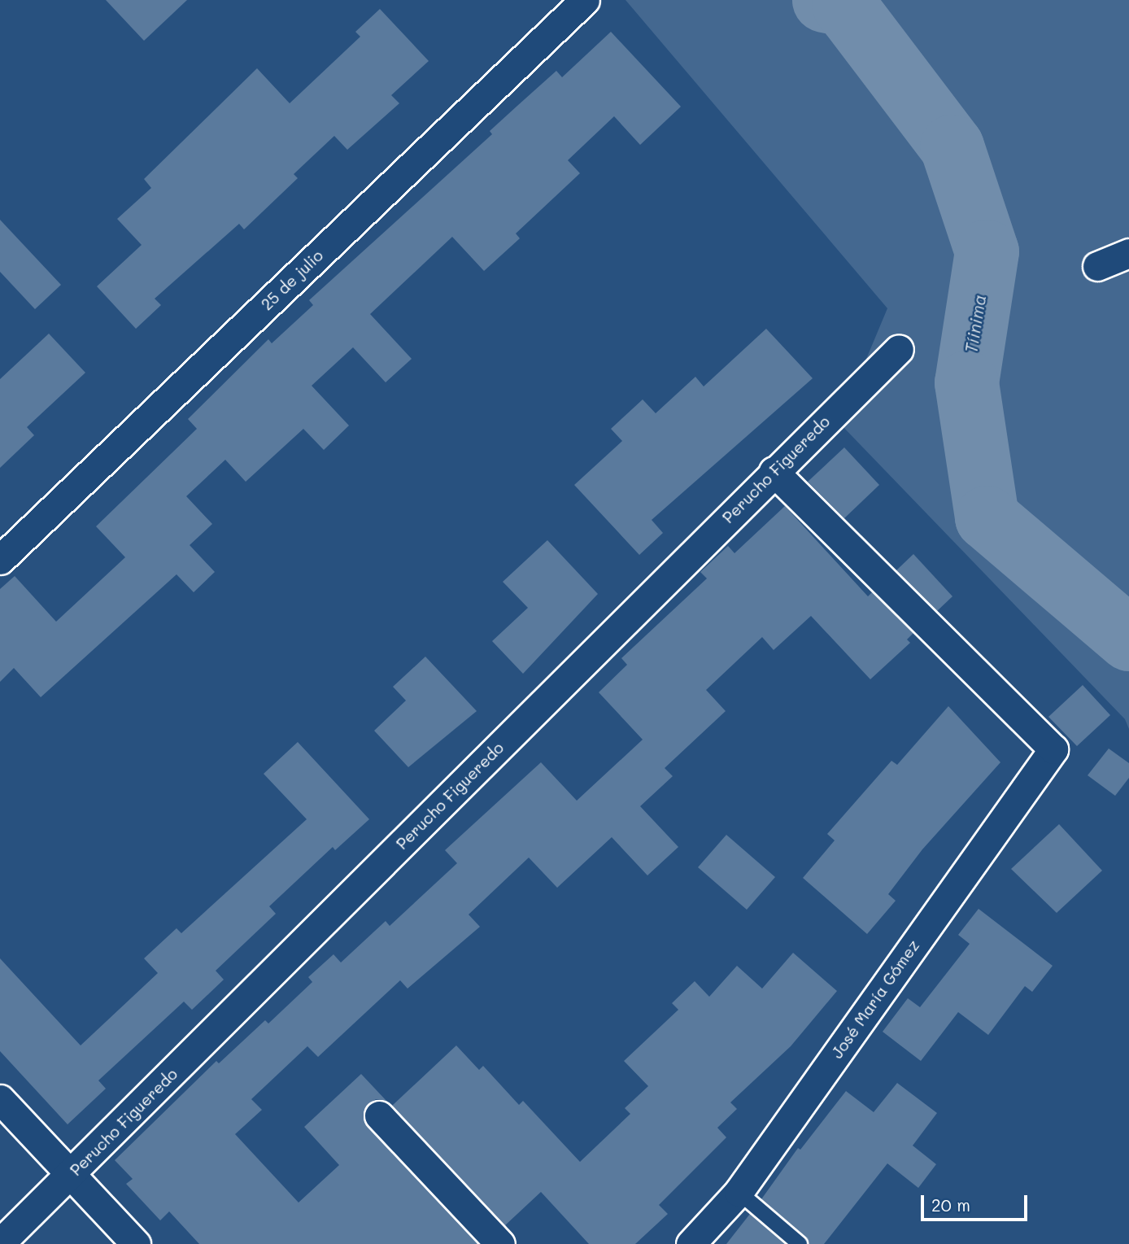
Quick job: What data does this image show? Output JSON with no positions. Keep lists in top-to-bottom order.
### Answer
{
  "streets": {
    "street": ["25 de julio", "Perucho Figueredo", "José María Gómez"]
  },
  "crossings": [
    ["Perucho Figueredo", "José María Gómez"]
  ],
  "water": ["Tíinima"],
  "scale_bar": "20 m"
}
